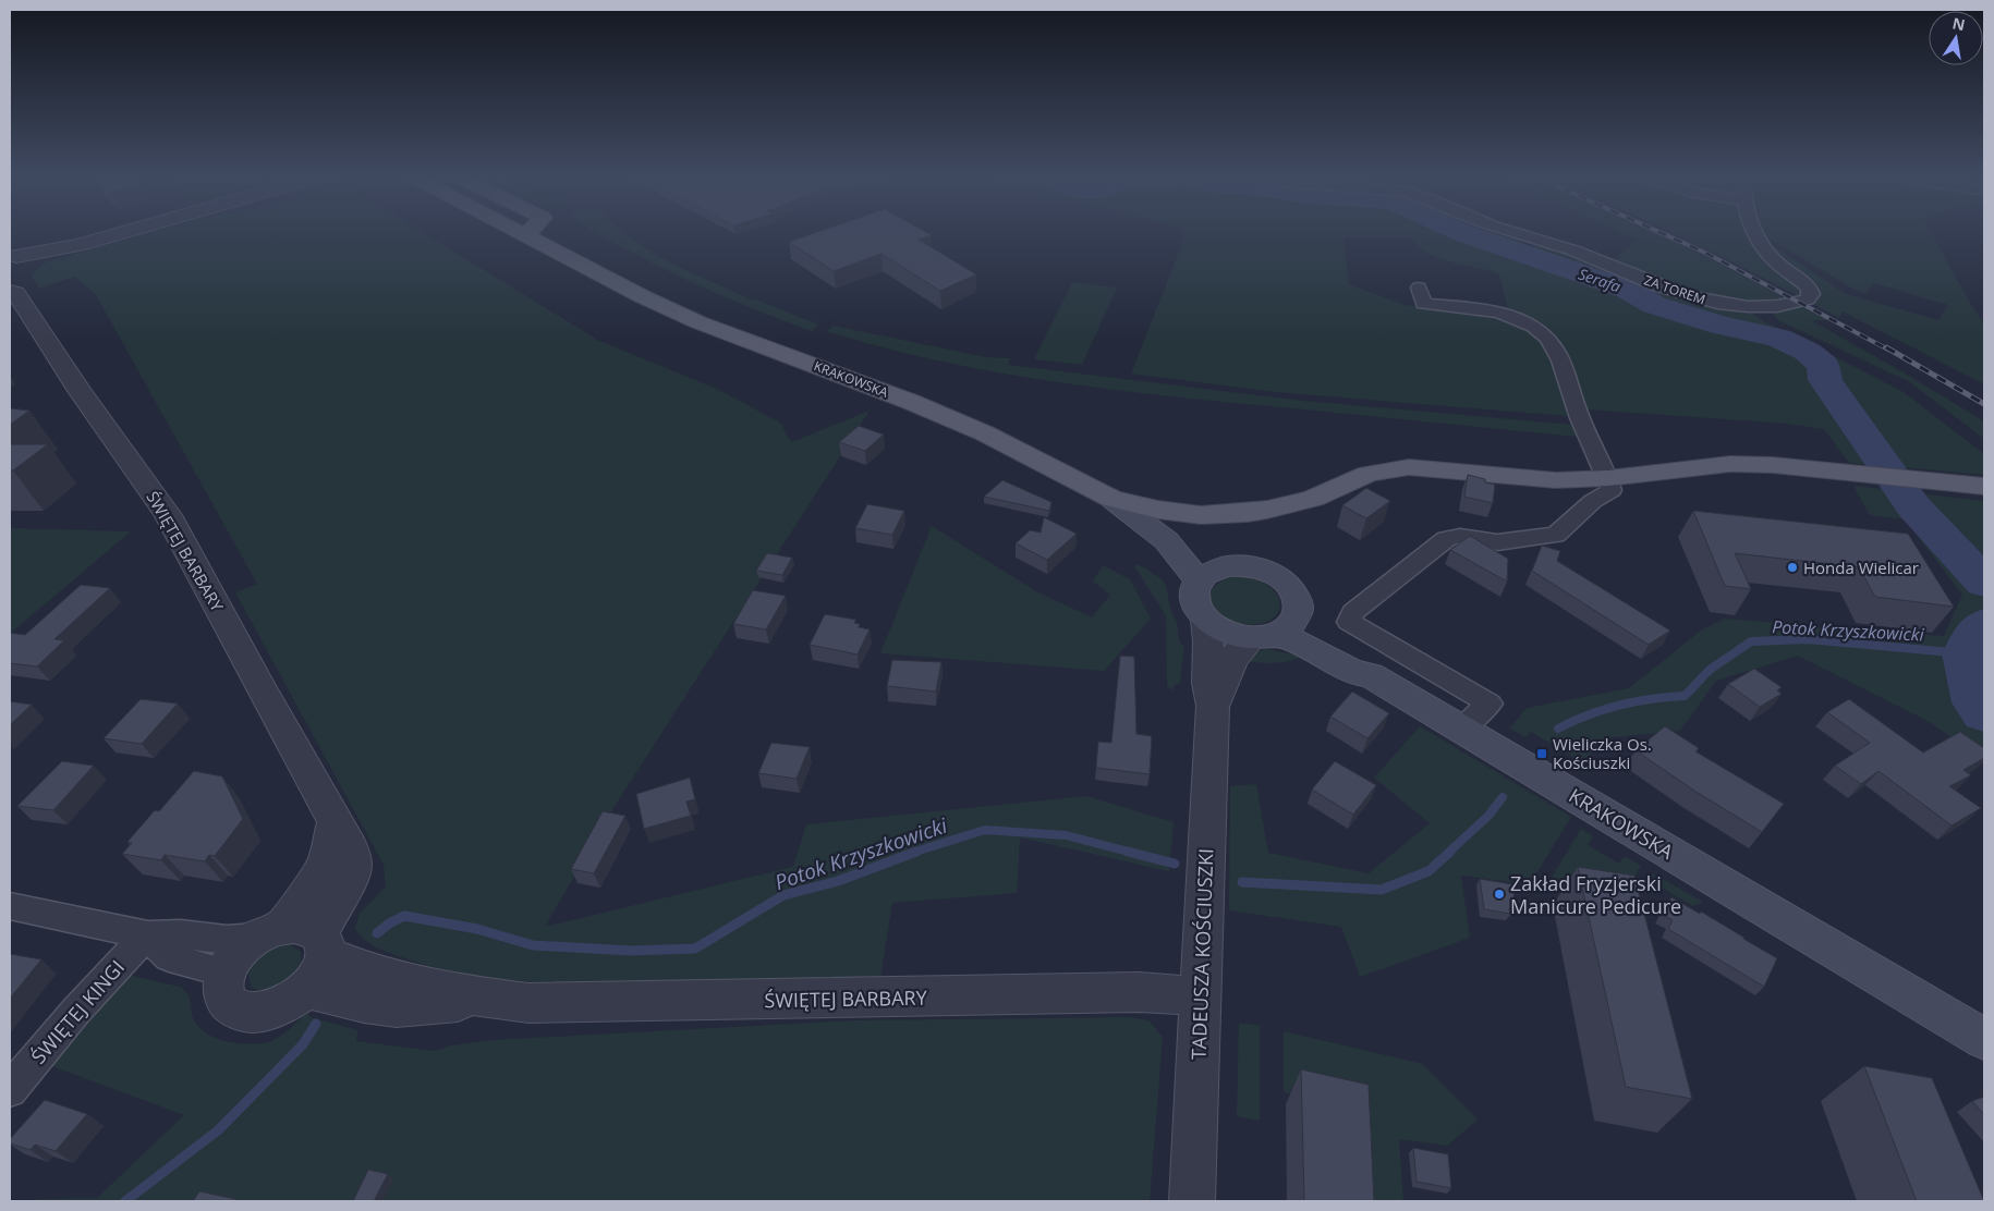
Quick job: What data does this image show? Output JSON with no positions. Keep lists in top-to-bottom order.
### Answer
{
  "streets": {
    "main road": ["KRAKOWSKA"],
    "street": [
      "ZA TOREM",
      "ŚWIĘTEJ BARBARY",
      "TADEUSZA KOŚCIUSZKI",
      "ŚWIĘTEJ KINGI"
    ]
  },
  "crossings": [
    ["KRAKOWSKA", "TADEUSZA KOŚCIUSZKI"],
    ["ŚWIĘTEJ BARBARY", "TADEUSZA KOŚCIUSZKI"]
  ],
  "water": ["Serafa", "Potok Krzyszkowicki"],
  "places": {
    "other": ["Honda Wielicar", "Zakład Fryzjerski Manicure Pedicure"],
    "transit": ["Wieliczka Os. Kościuszki"]
  },
  "north": "top"
}
